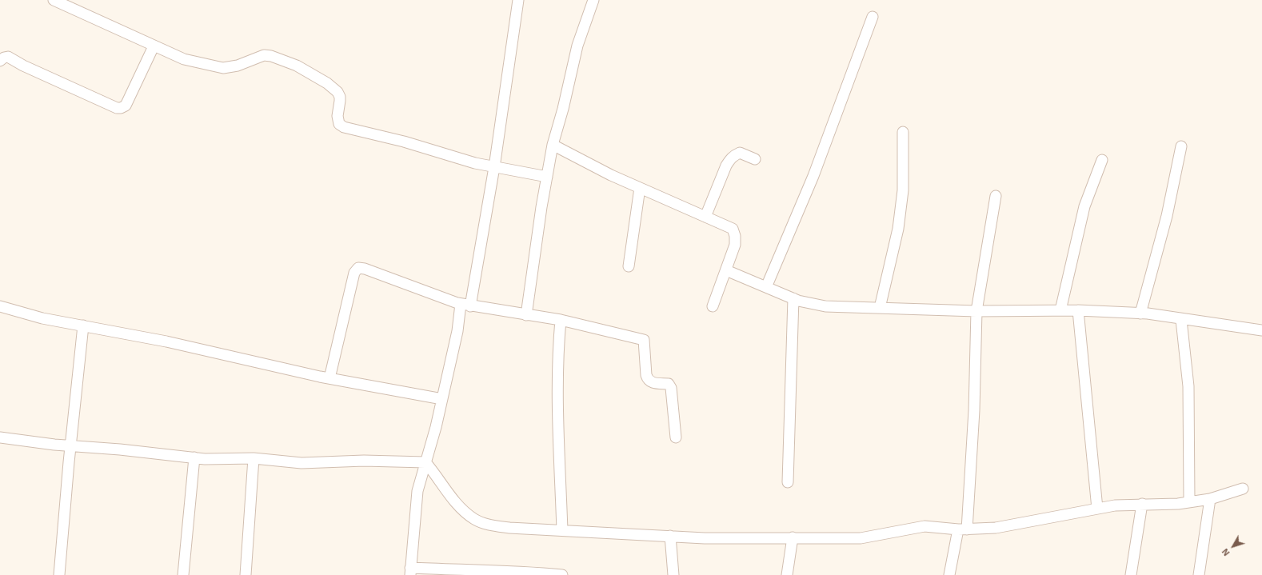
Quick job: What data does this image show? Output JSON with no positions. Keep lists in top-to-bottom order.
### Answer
{
  "north": "bottom left"
}
